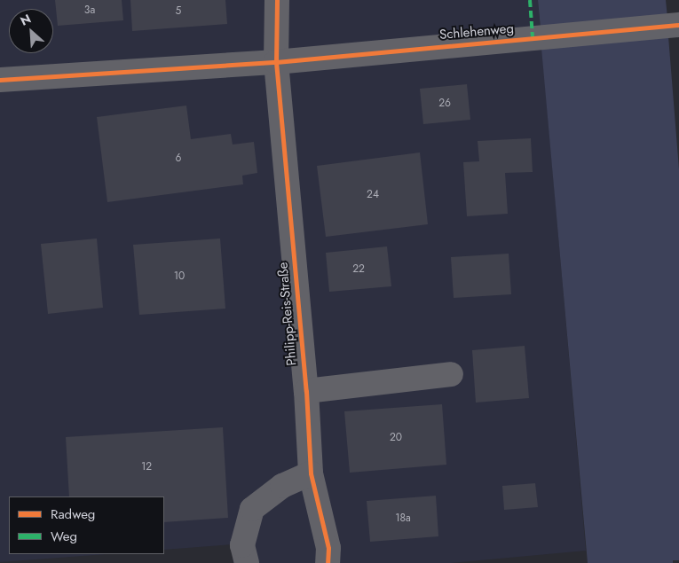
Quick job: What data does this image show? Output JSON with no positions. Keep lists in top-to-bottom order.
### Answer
{
  "streets": {
    "street": ["Schlehenweg", "Philipp-Reis-Straße"]
  },
  "crossings": [
    ["Schlehenweg", "Philipp-Reis-Straße"]
  ],
  "house_numbers": [
    "3a",
    "5",
    "26",
    "6",
    "24",
    "22",
    "10",
    "20",
    "12",
    "18a"
  ],
  "legend": ["Radweg", "Weg"],
  "north": "top left"
}
